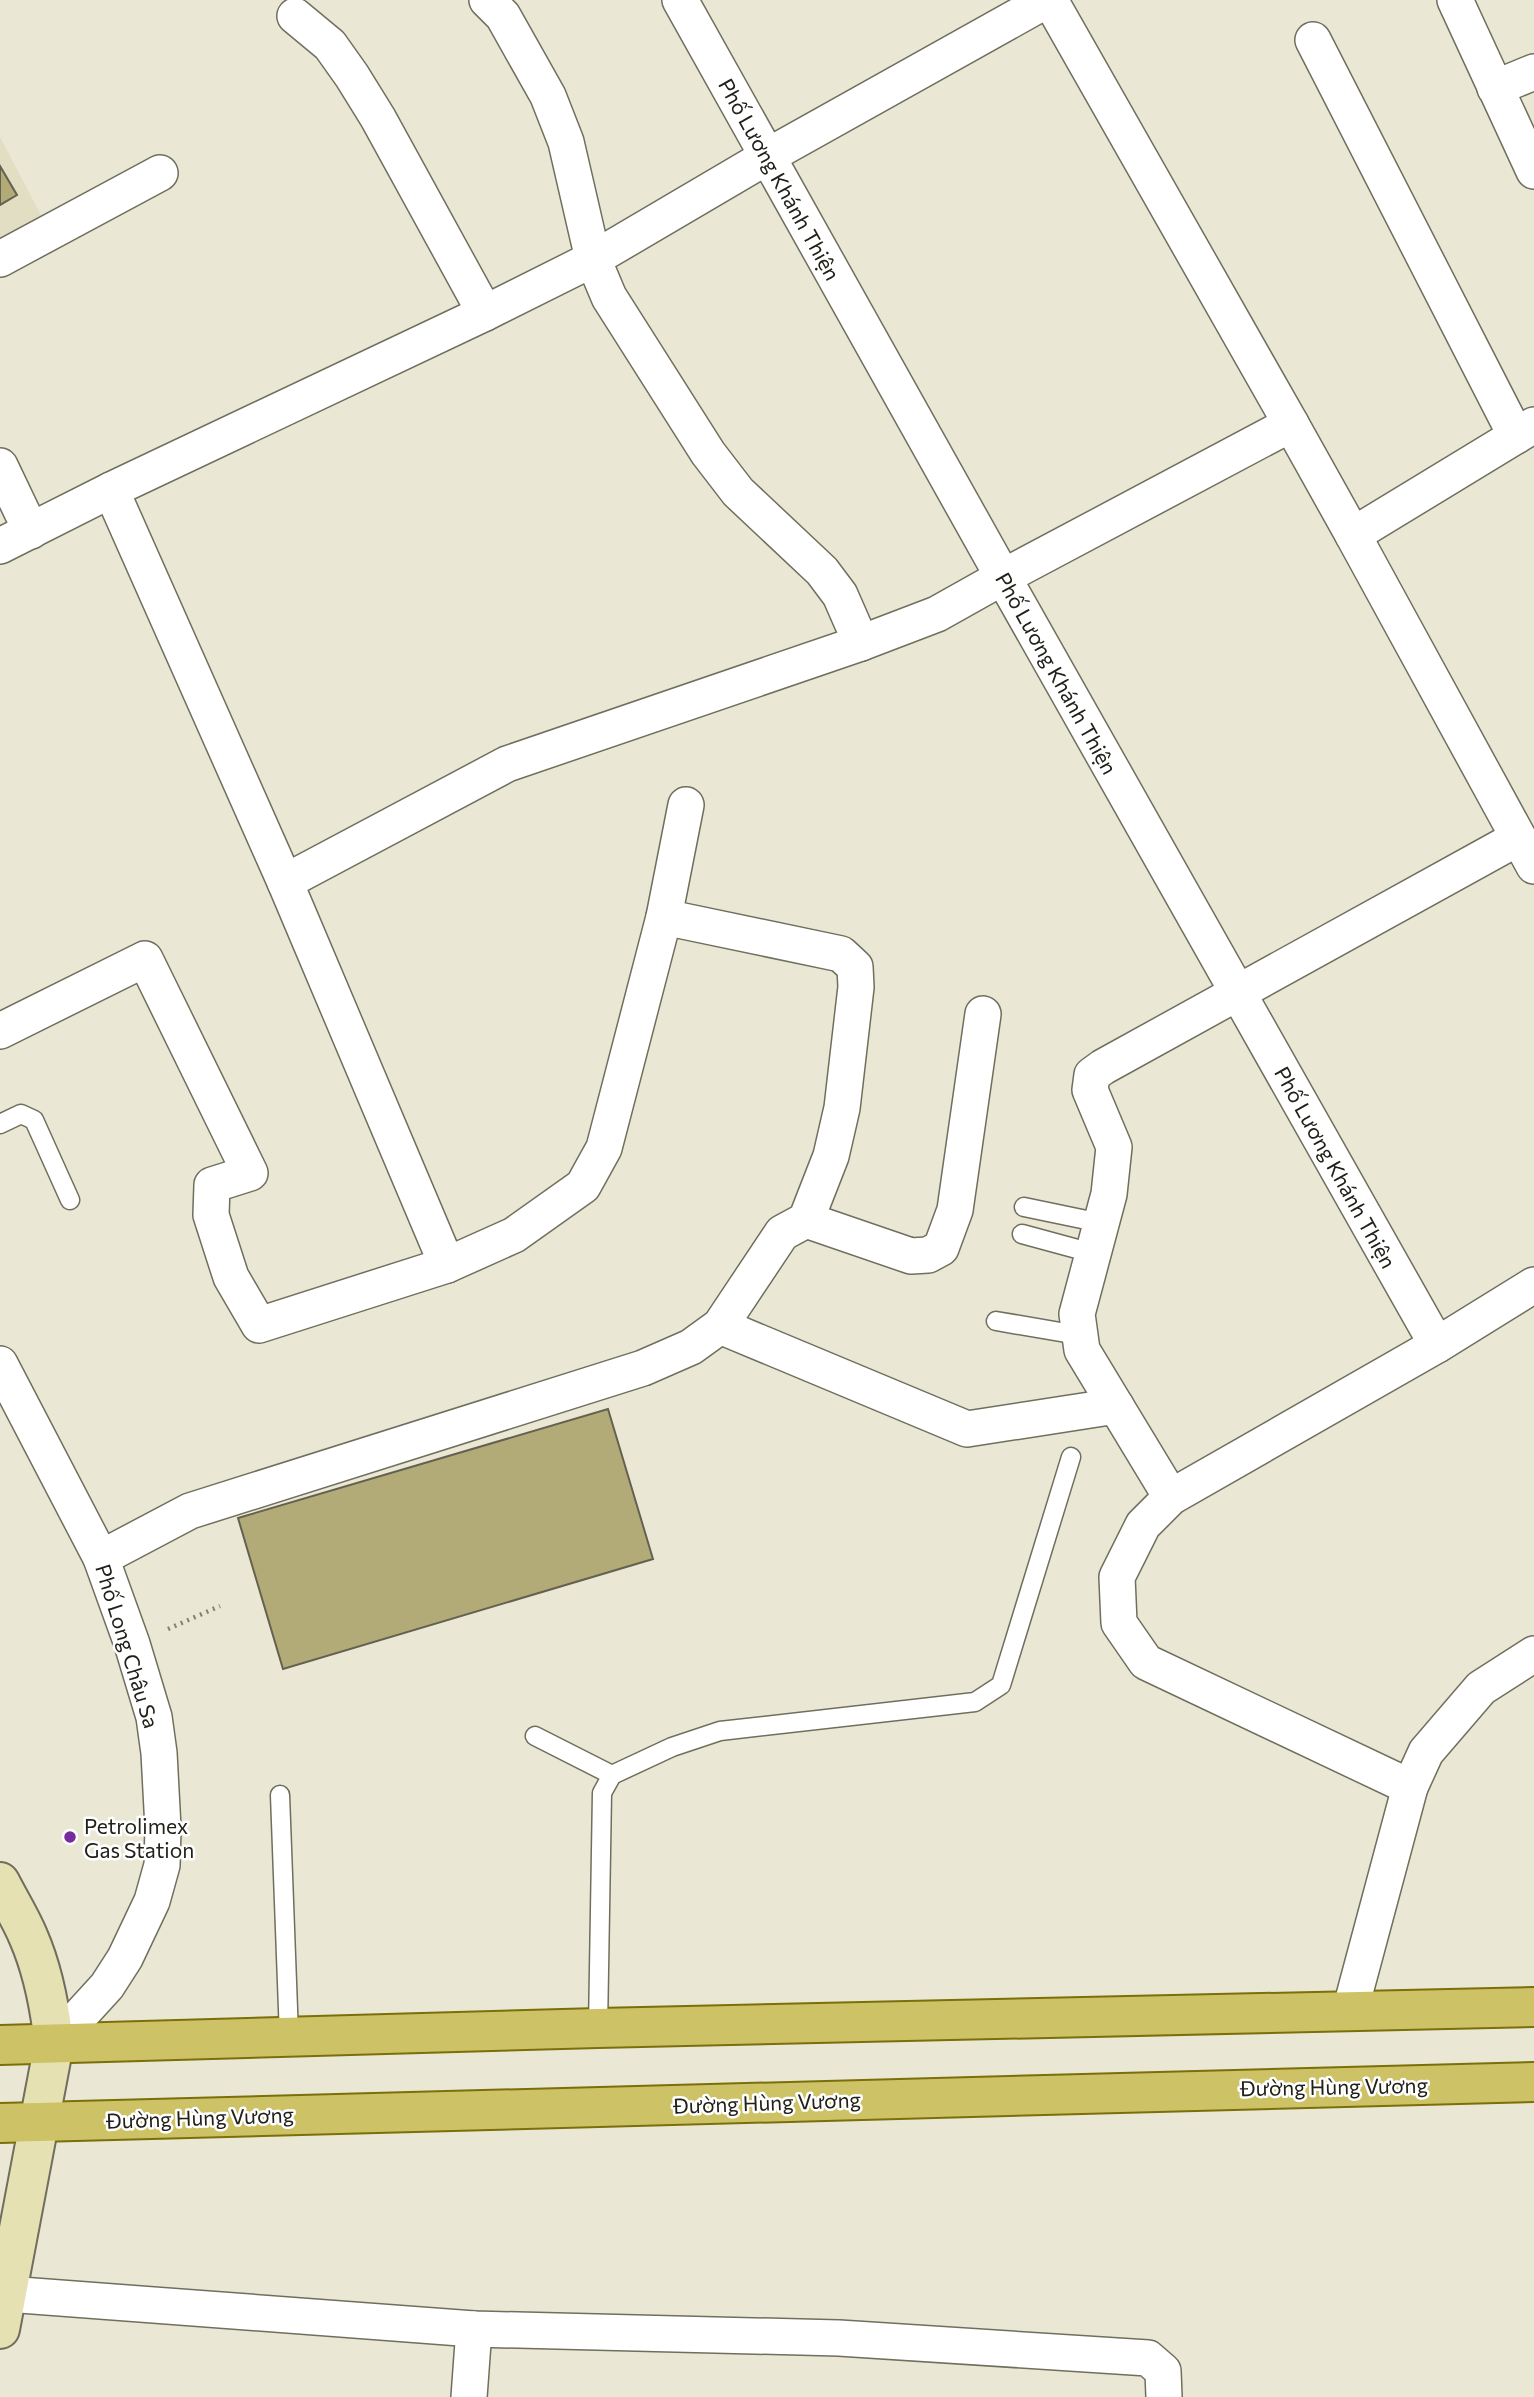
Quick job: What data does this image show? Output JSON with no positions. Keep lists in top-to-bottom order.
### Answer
{
  "streets": {
    "main road": ["Đường Hùng Vương"],
    "street": ["Phố Lương Khánh Thiện", "Phố Long Châu Sa"]
  },
  "places": ["Petrolimex Gas Station"]
}
